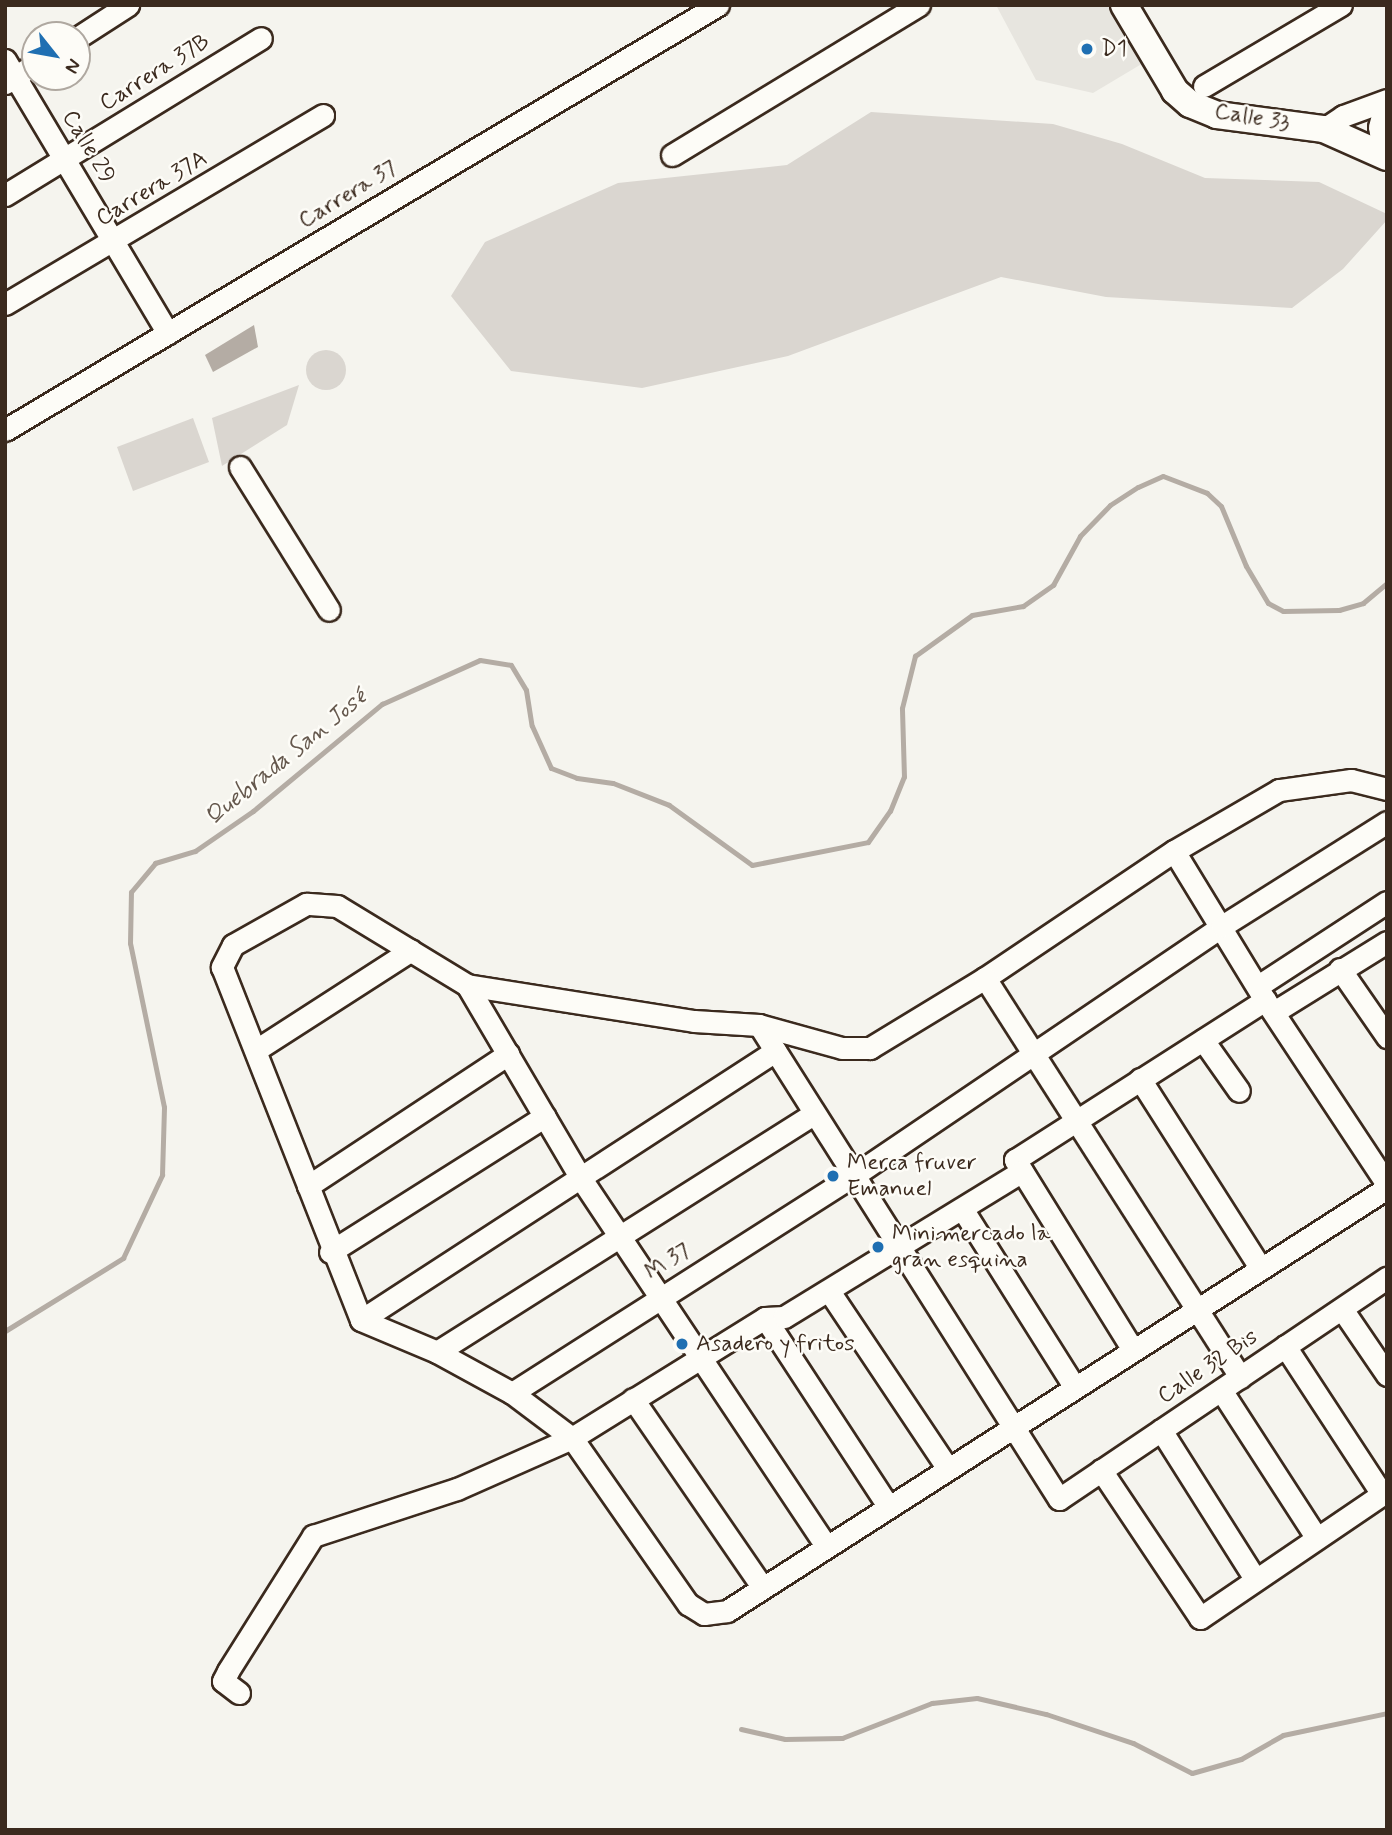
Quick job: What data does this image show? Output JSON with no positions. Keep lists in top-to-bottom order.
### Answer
{
  "streets": {
    "street": [
      "Carrera 37B",
      "Calle 33",
      "Calle 29",
      "Carrera 37A",
      "Carrera 37",
      "M 37",
      "Calle 32 Bis"
    ]
  },
  "crossings": [
    ["Carrera 37B", "Calle 29"],
    ["Calle 29", "Carrera 37A"],
    ["Calle 29", "Carrera 37"]
  ],
  "water": ["Quebrada San José"],
  "places": [
    "D1",
    "Merca fruver Emanuel",
    "Minimercado la gran esquina",
    "Asadero y fritos"
  ],
  "north": "bottom right"
}
